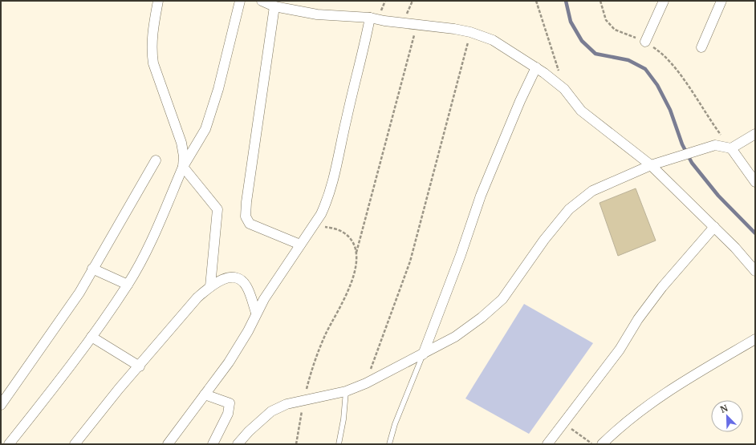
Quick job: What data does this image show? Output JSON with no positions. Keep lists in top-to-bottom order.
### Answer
{
  "north": "top left"
}
